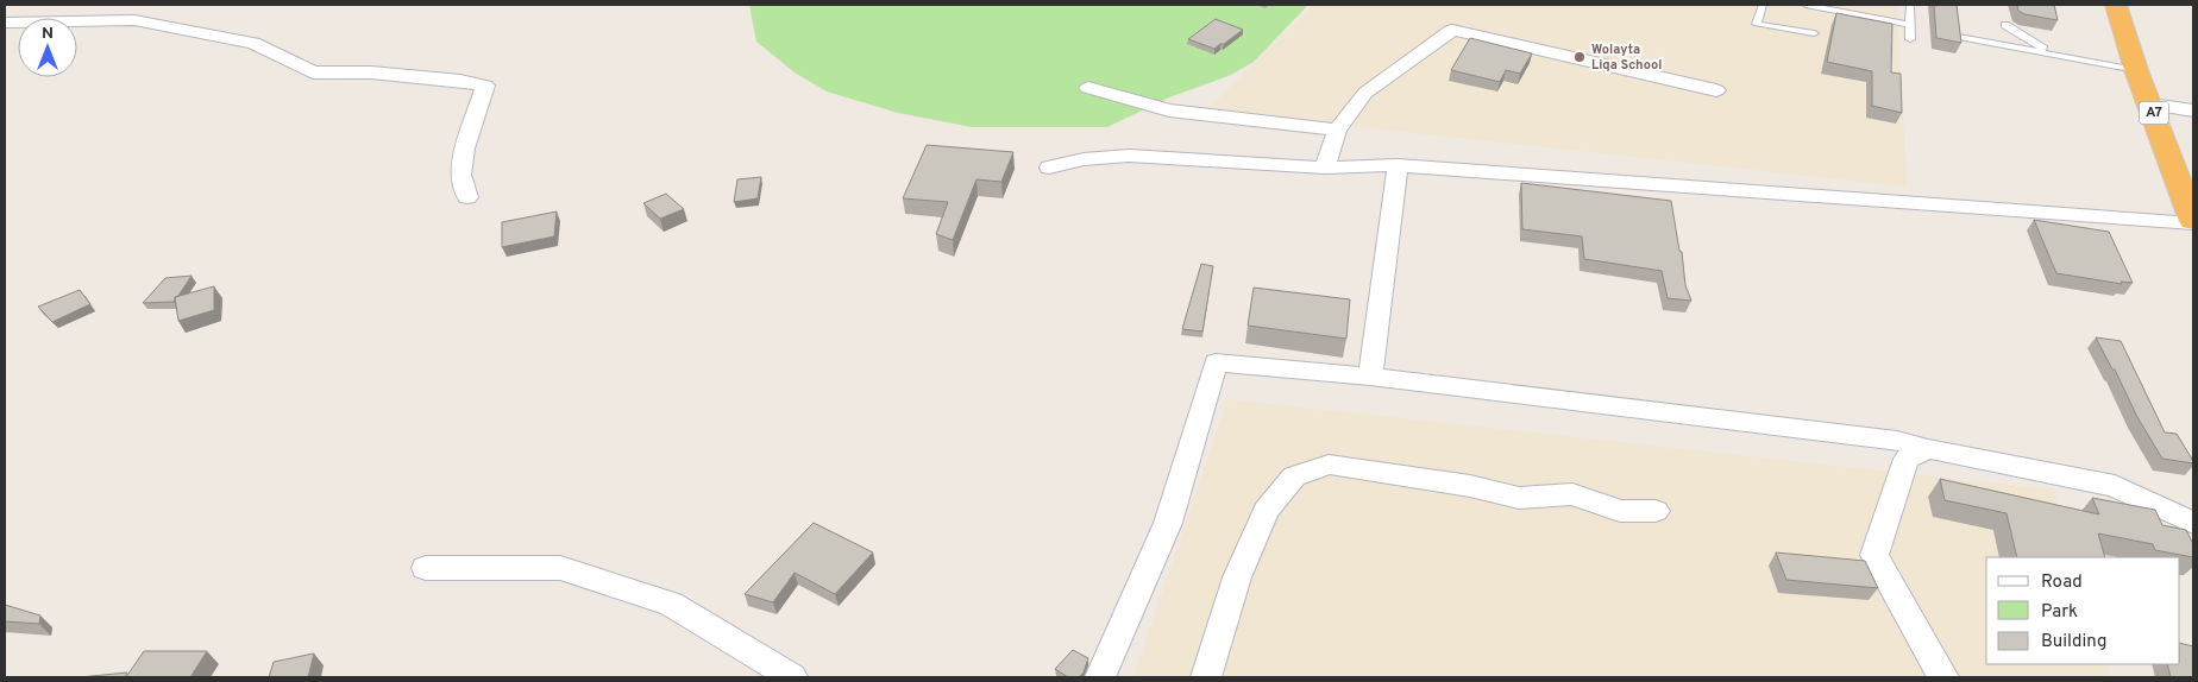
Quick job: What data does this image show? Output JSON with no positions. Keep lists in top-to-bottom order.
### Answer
{
  "streets": {
    "highway": ["A7"]
  },
  "places": ["Wolayta Liqa School"],
  "legend": ["Road", "Park", "Building"],
  "north": "top"
}
